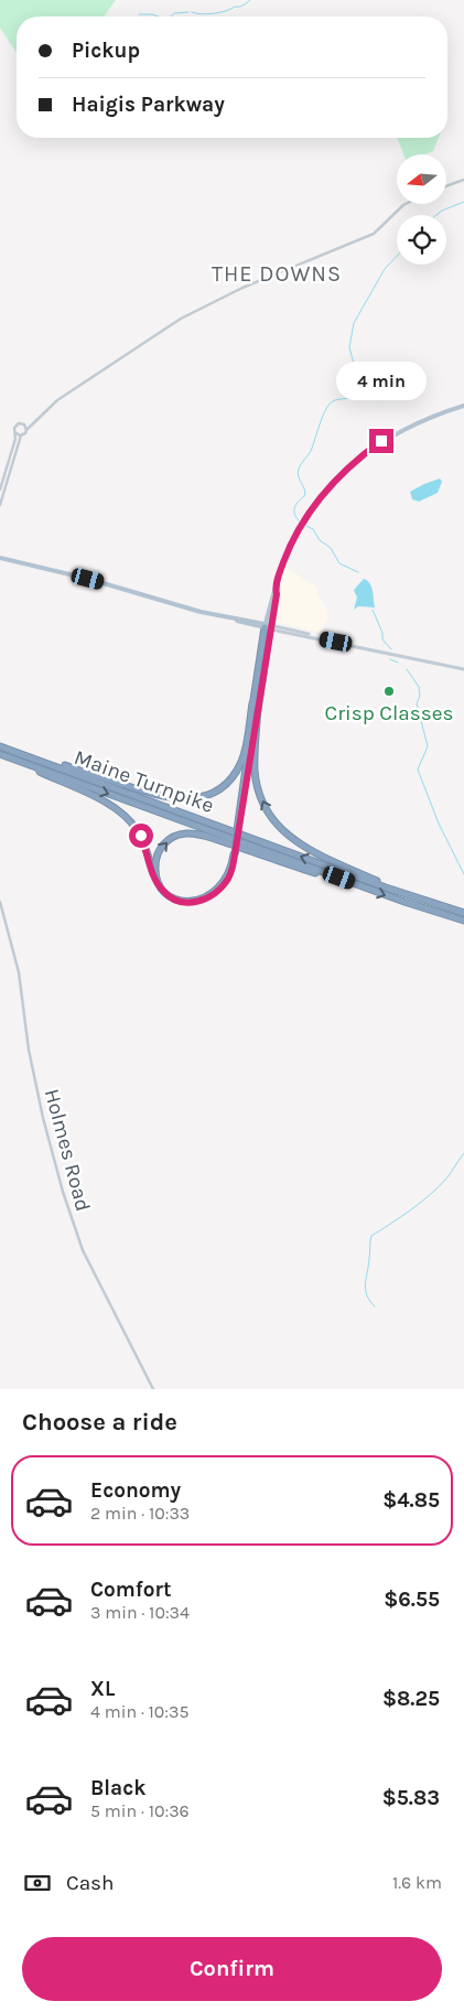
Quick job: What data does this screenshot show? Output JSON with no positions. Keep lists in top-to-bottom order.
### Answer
{
  "streets": {
    "highway": ["Maine Turnpike"],
    "street": ["Holmes Road"]
  },
  "districts": ["THE DOWNS"],
  "places": ["Crisp Classes"],
  "north": "left",
  "page": {
    "banner": ["Pickup", "Haigis Parkway"],
    "bubble": "4 min",
    "heading": "Choose a ride",
    "list": [
      {
        "name": "Economy",
        "note": "2 min · 10:33",
        "value": "$4.85"
      },
      {
        "name": "Comfort",
        "note": "3 min · 10:34",
        "value": "$6.55"
      },
      {
        "name": "XL",
        "note": "4 min · 10:35",
        "value": "$8.25"
      },
      {
        "name": "Black",
        "note": "5 min · 10:36",
        "value": "$5.83"
      }
    ],
    "pay": ["Cash", "1.6 km"],
    "buttons": "Confirm"
  }
}
